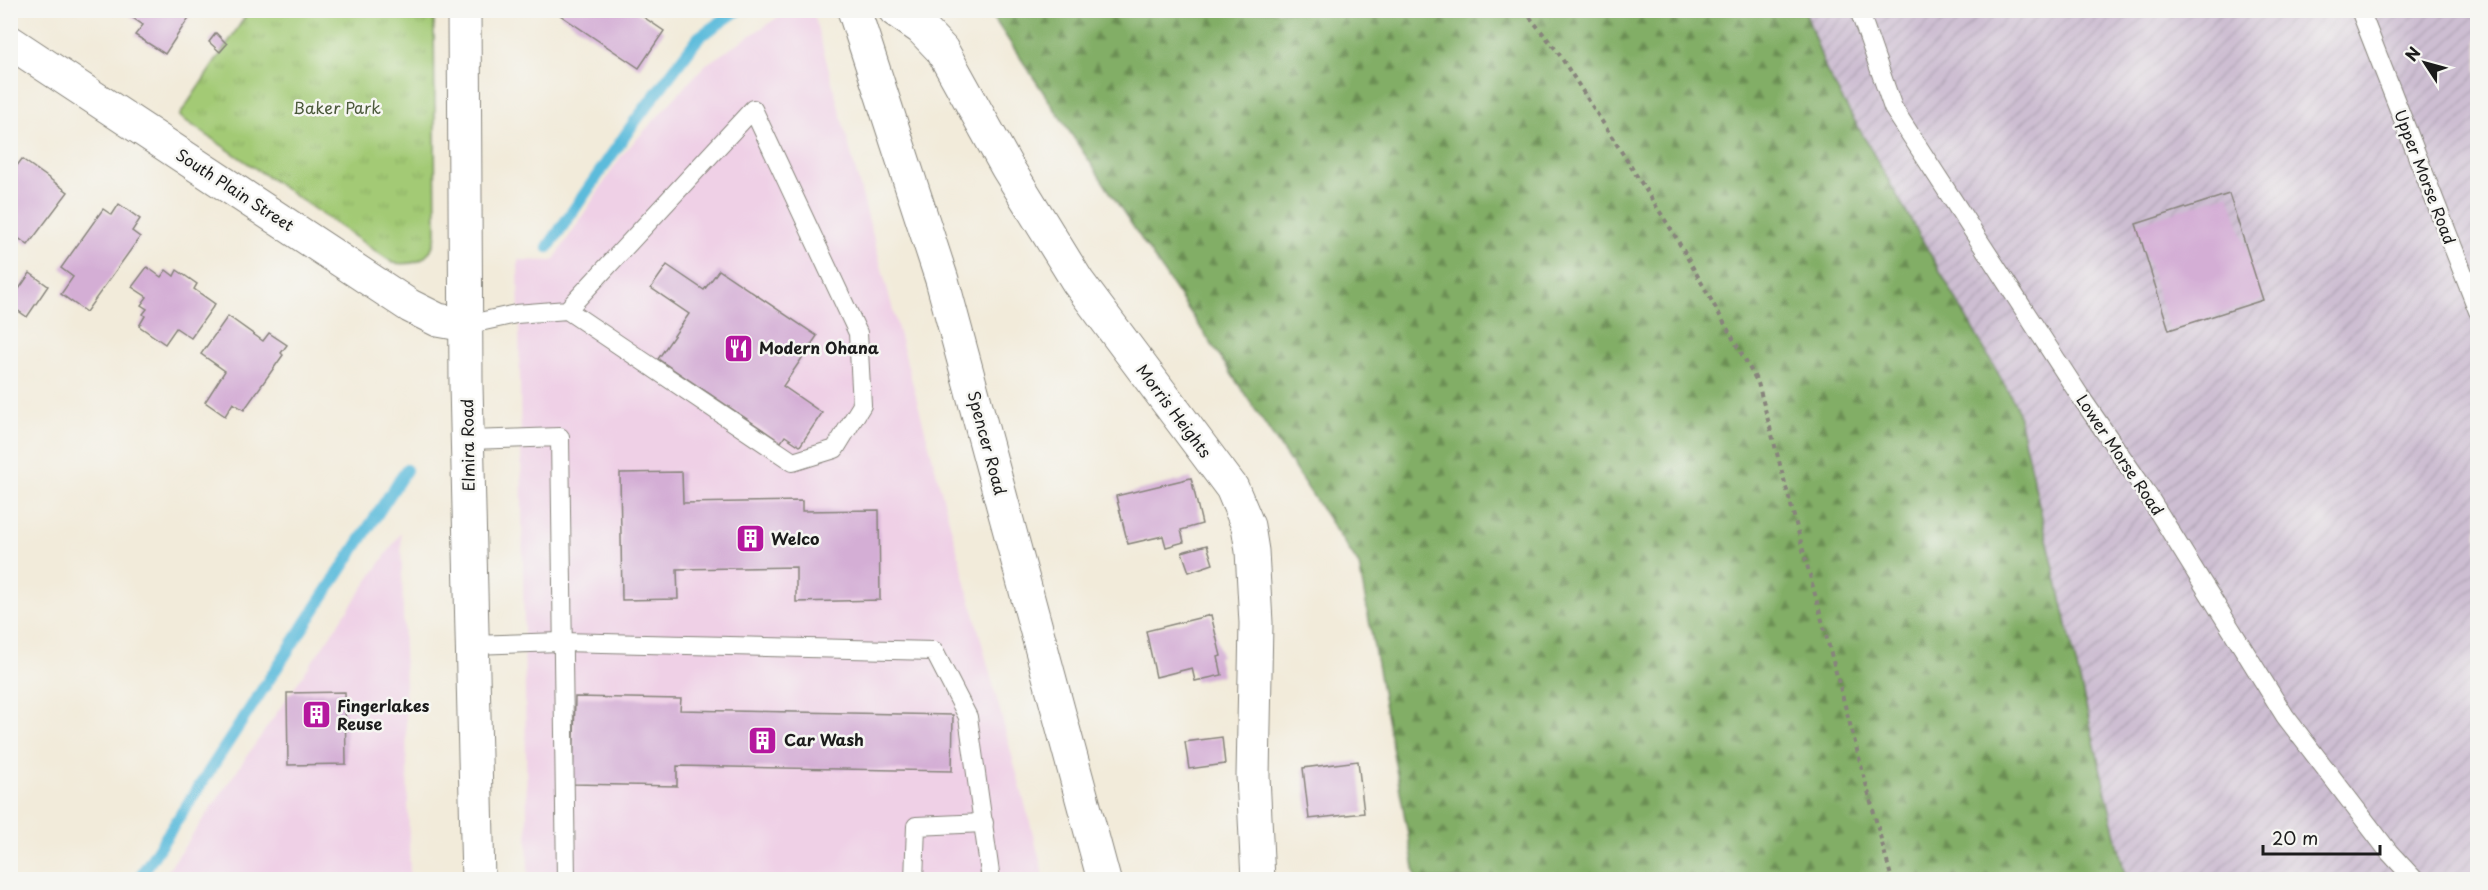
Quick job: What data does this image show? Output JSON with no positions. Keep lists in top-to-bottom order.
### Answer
{
  "streets": {
    "street": [
      "South Plain Street",
      "Morris Heights",
      "Spencer Road",
      "Elmira Road"
    ],
    "lane": ["Upper Morse Road", "Lower Morse Road"]
  },
  "crossings": [
    ["South Plain Street", "Elmira Road"]
  ],
  "parks": ["Baker Park"],
  "places": {
    "restaurant": ["Modern Ohana"],
    "building": ["Welco", "Fingerlakes Reuse", "Car Wash"]
  },
  "scale_bar": "20 m",
  "north": "top left"
}
